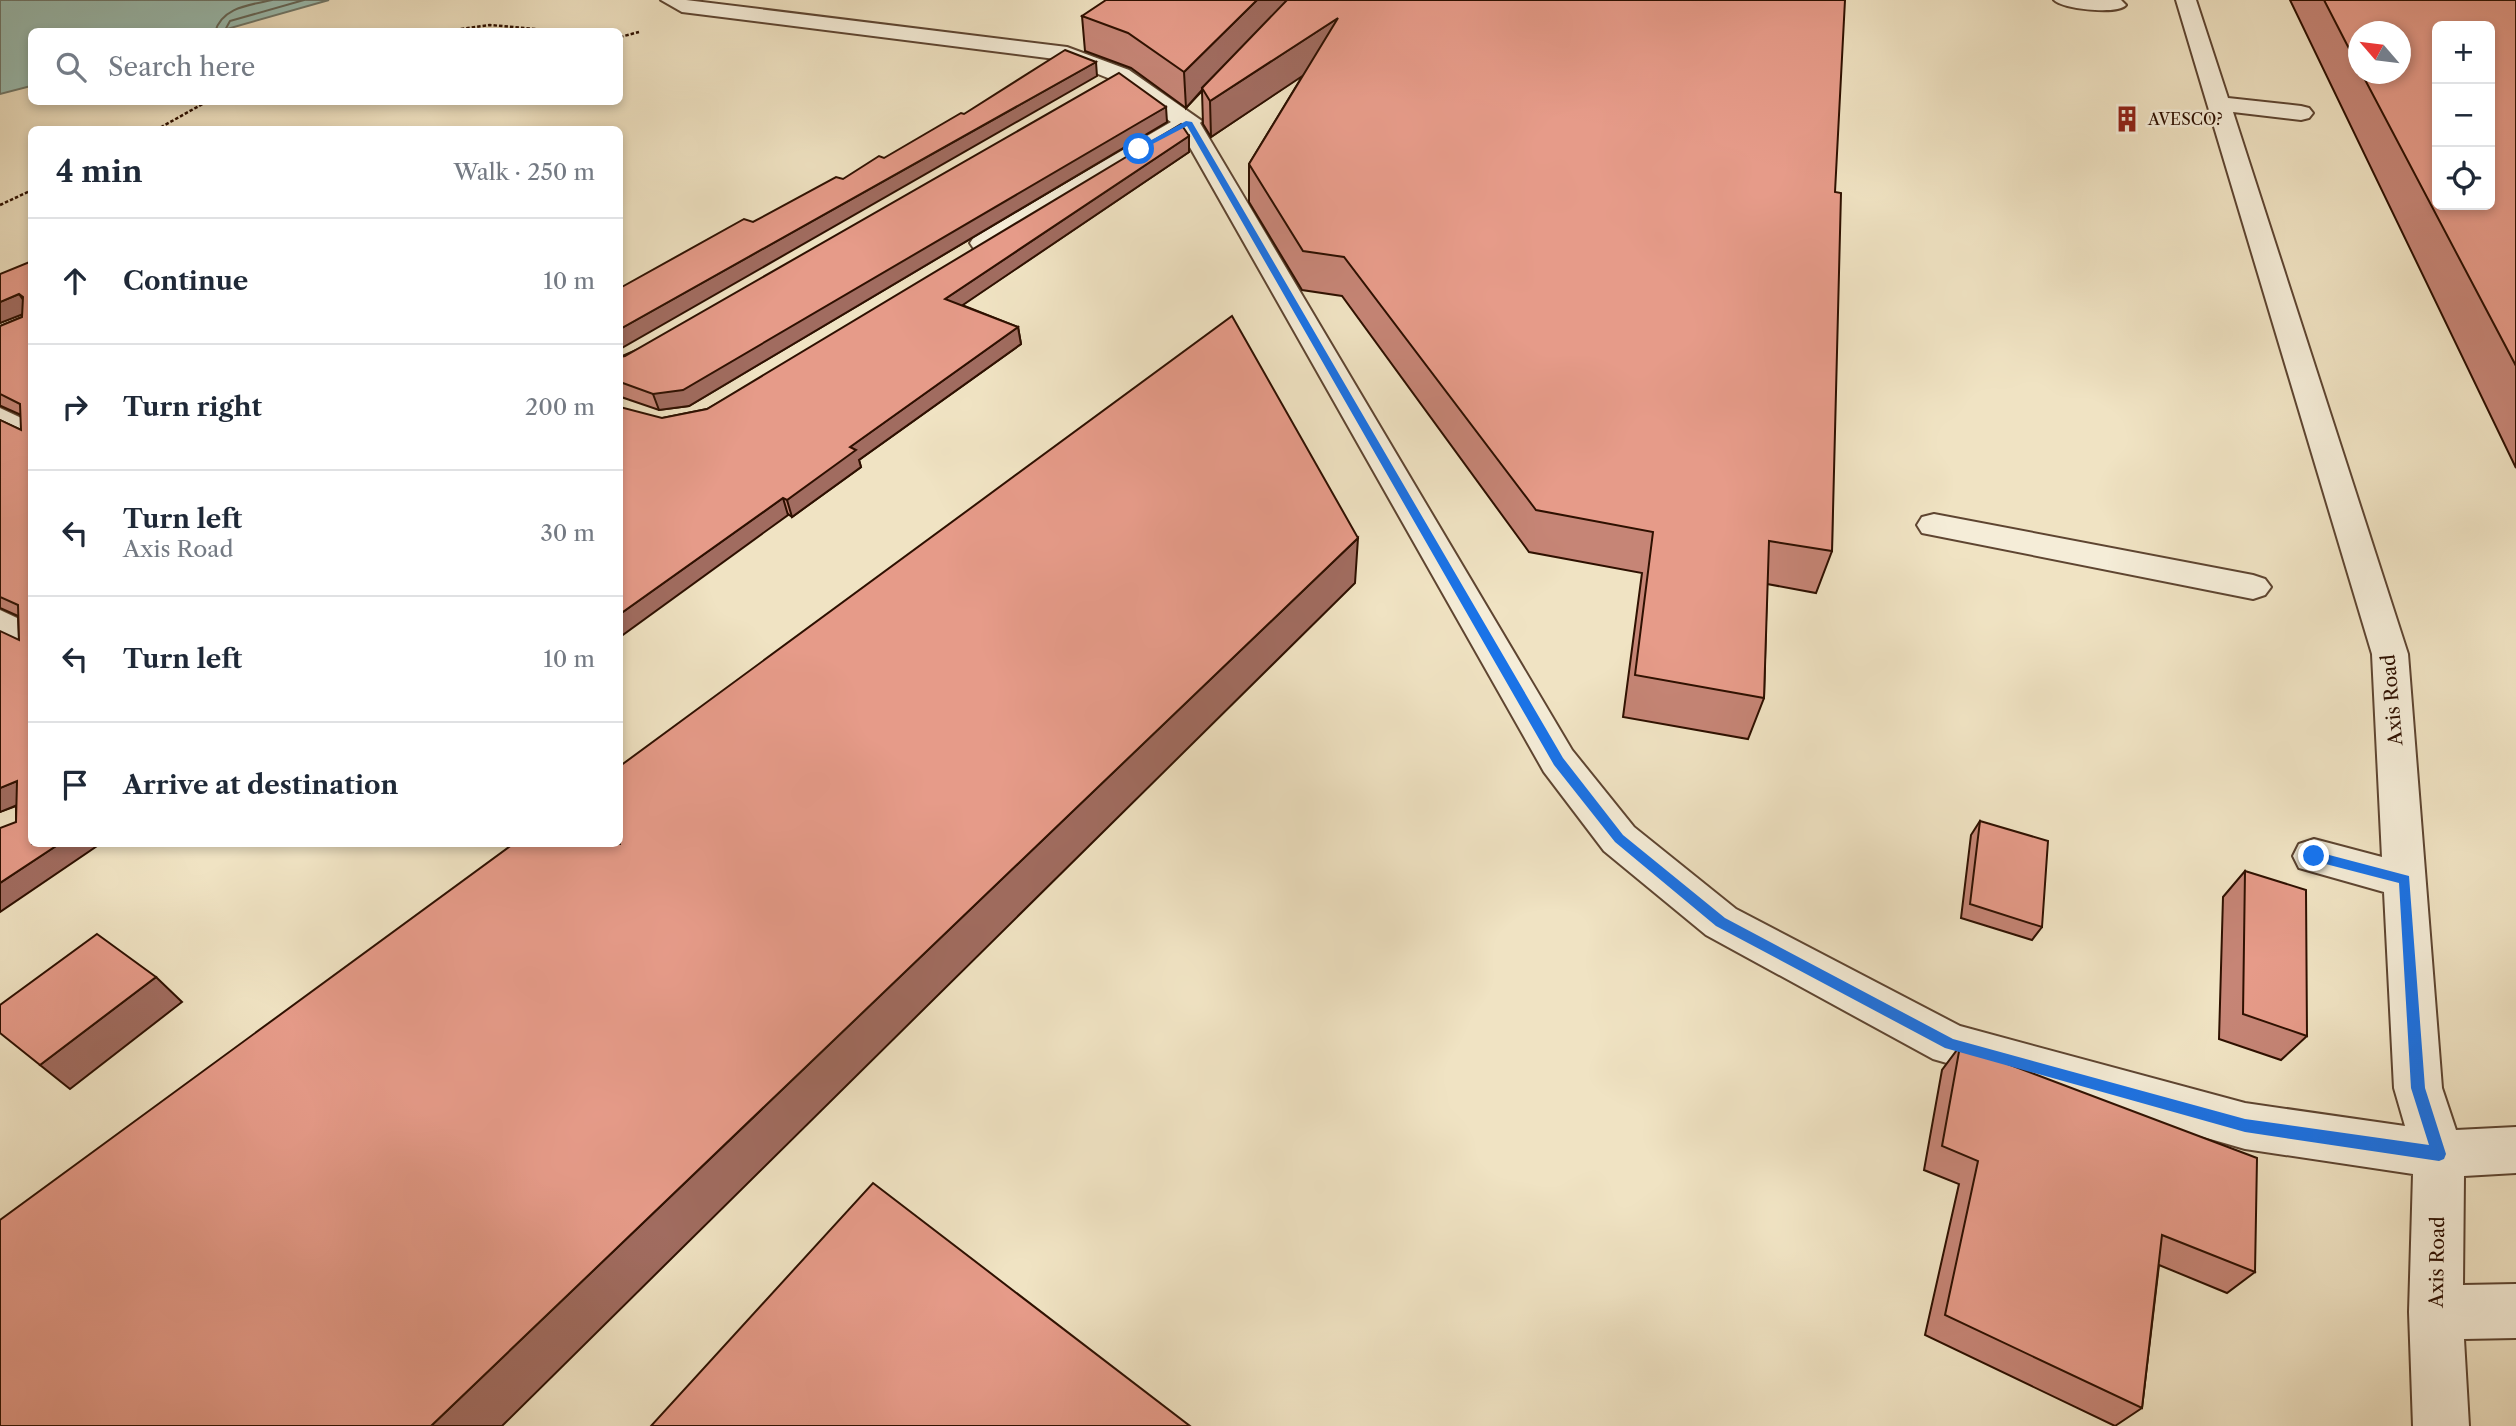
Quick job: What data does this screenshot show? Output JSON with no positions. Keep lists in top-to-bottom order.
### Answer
{
  "streets": {
    "street": ["Axis Road"]
  },
  "places": {
    "building": ["AVESCO?"]
  },
  "north": "top left",
  "page": {
    "map_buttons": ["+", "−"],
    "search": "Search here",
    "heading": ["4 min", "Walk · 250 m"],
    "list": [
      ["Continue", "10 m"],
      ["Turn right", "200 m"],
      ["Turn left", "Axis Road", "30 m"],
      ["Turn left", "10 m"],
      "Arrive at destination"
    ]
  }
}
